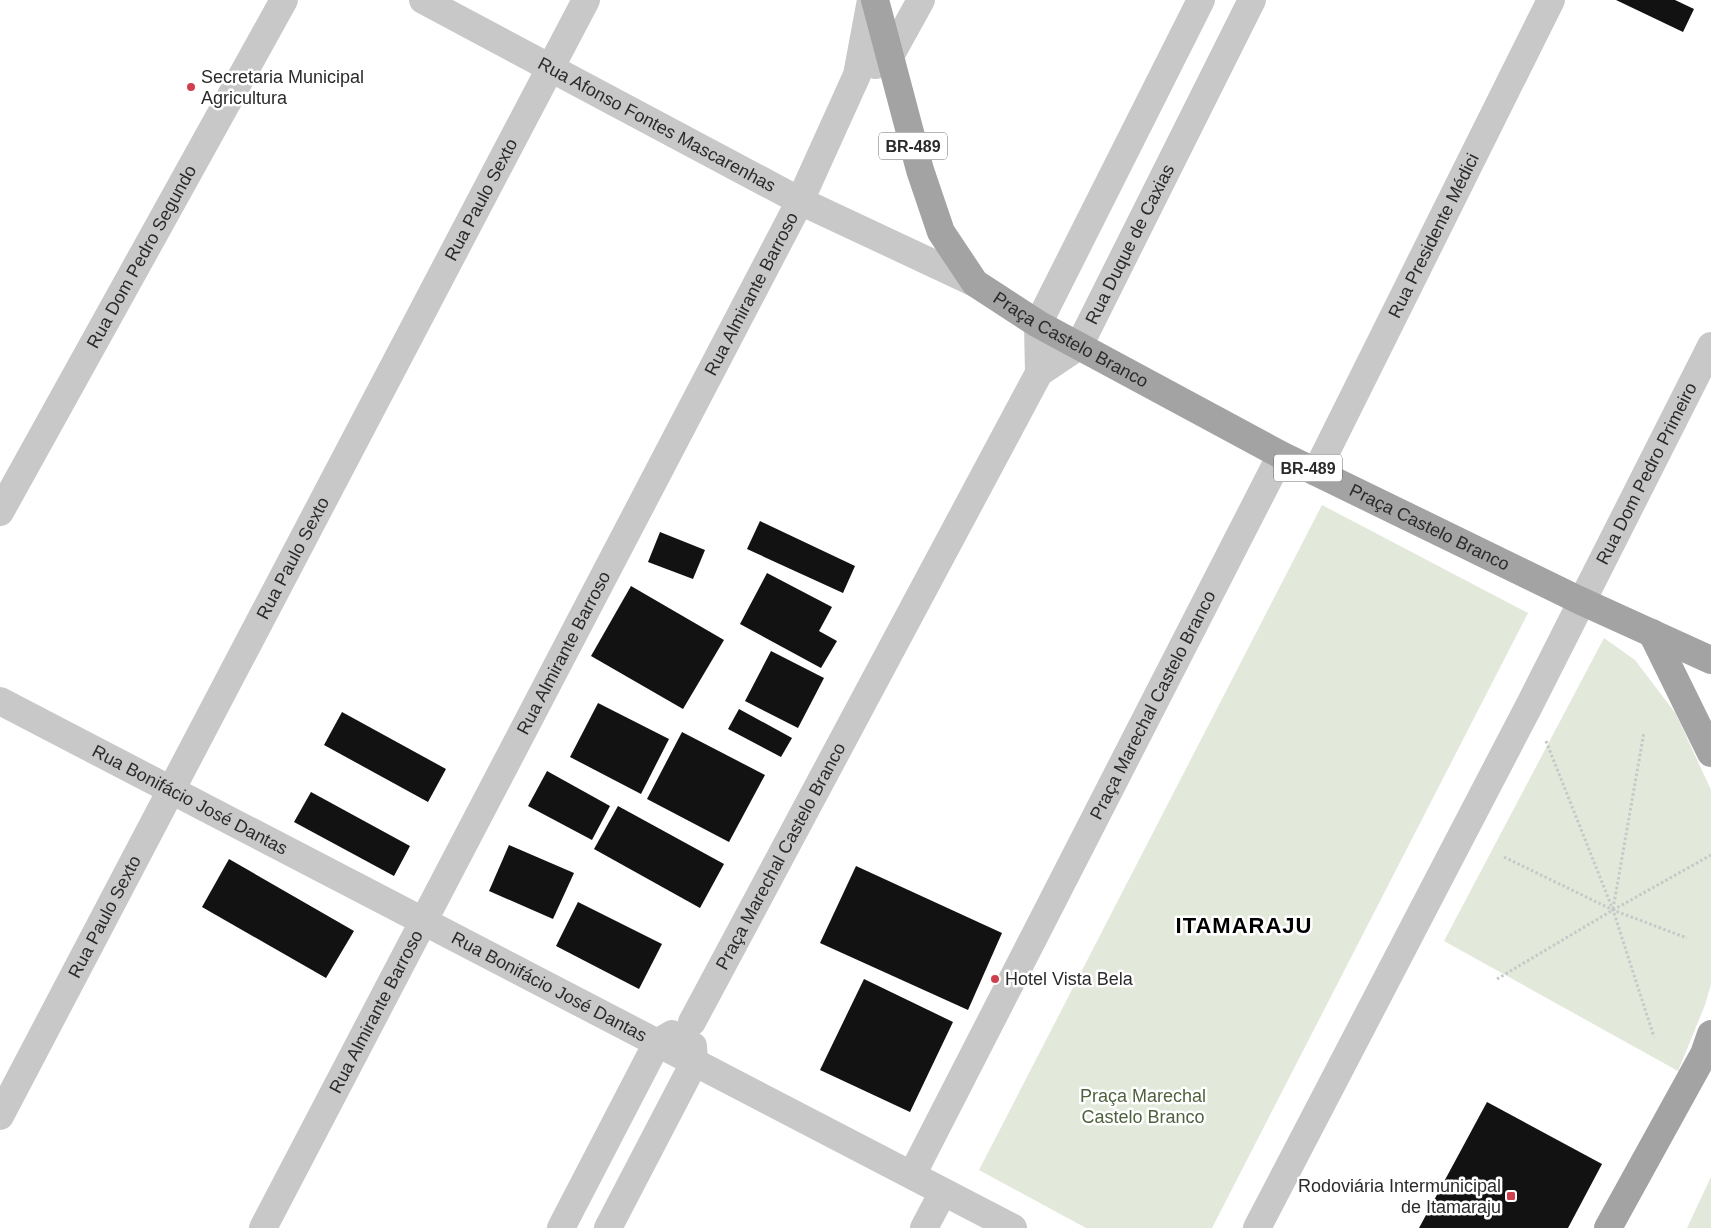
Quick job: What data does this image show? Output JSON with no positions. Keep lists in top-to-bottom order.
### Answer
{
  "streets": {
    "main road": ["BR-489", "Praça Castelo Branco"],
    "street": [
      "Rua Afonso Fontes Mascarenhas",
      "Rua Paulo Sexto",
      "Rua Presidente Médici",
      "Rua Duque de Caxias",
      "Rua Dom Pedro Segundo",
      "Rua Almirante Barroso",
      "Rua Dom Pedro Primeiro",
      "Praça Marechal Castelo Branco",
      "Rua Bonifácio José Dantas"
    ]
  },
  "crossings": [
    ["Rua Afonso Fontes Mascarenhas", "BR-489"],
    ["Rua Afonso Fontes Mascarenhas", "Rua Paulo Sexto"],
    ["Rua Afonso Fontes Mascarenhas", "Rua Almirante Barroso"],
    ["Rua Afonso Fontes Mascarenhas", "Praça Castelo Branco"],
    ["BR-489", "Rua Almirante Barroso"],
    ["BR-489", "Praça Castelo Branco"],
    ["Rua Paulo Sexto", "Rua Bonifácio José Dantas"],
    ["Rua Presidente Médici", "Praça Castelo Branco"],
    ["Rua Duque de Caxias", "Praça Castelo Branco"],
    ["Rua Duque de Caxias", "Praça Marechal Castelo Branco"],
    ["Rua Almirante Barroso", "Rua Bonifácio José Dantas"],
    ["Praça Castelo Branco", "Rua Dom Pedro Primeiro"],
    ["Praça Castelo Branco", "Praça Marechal Castelo Branco"],
    ["Praça Marechal Castelo Branco", "Rua Bonifácio José Dantas"]
  ],
  "districts": ["ITAMARAJU"],
  "parks": ["Praça Marechal Castelo Branco"],
  "places": {
    "other": ["Secretaria Municipal Agricultura", "Hotel Vista Bela"],
    "transit": ["Rodoviária Intermunicipal de Itamaraju"]
  }
}
